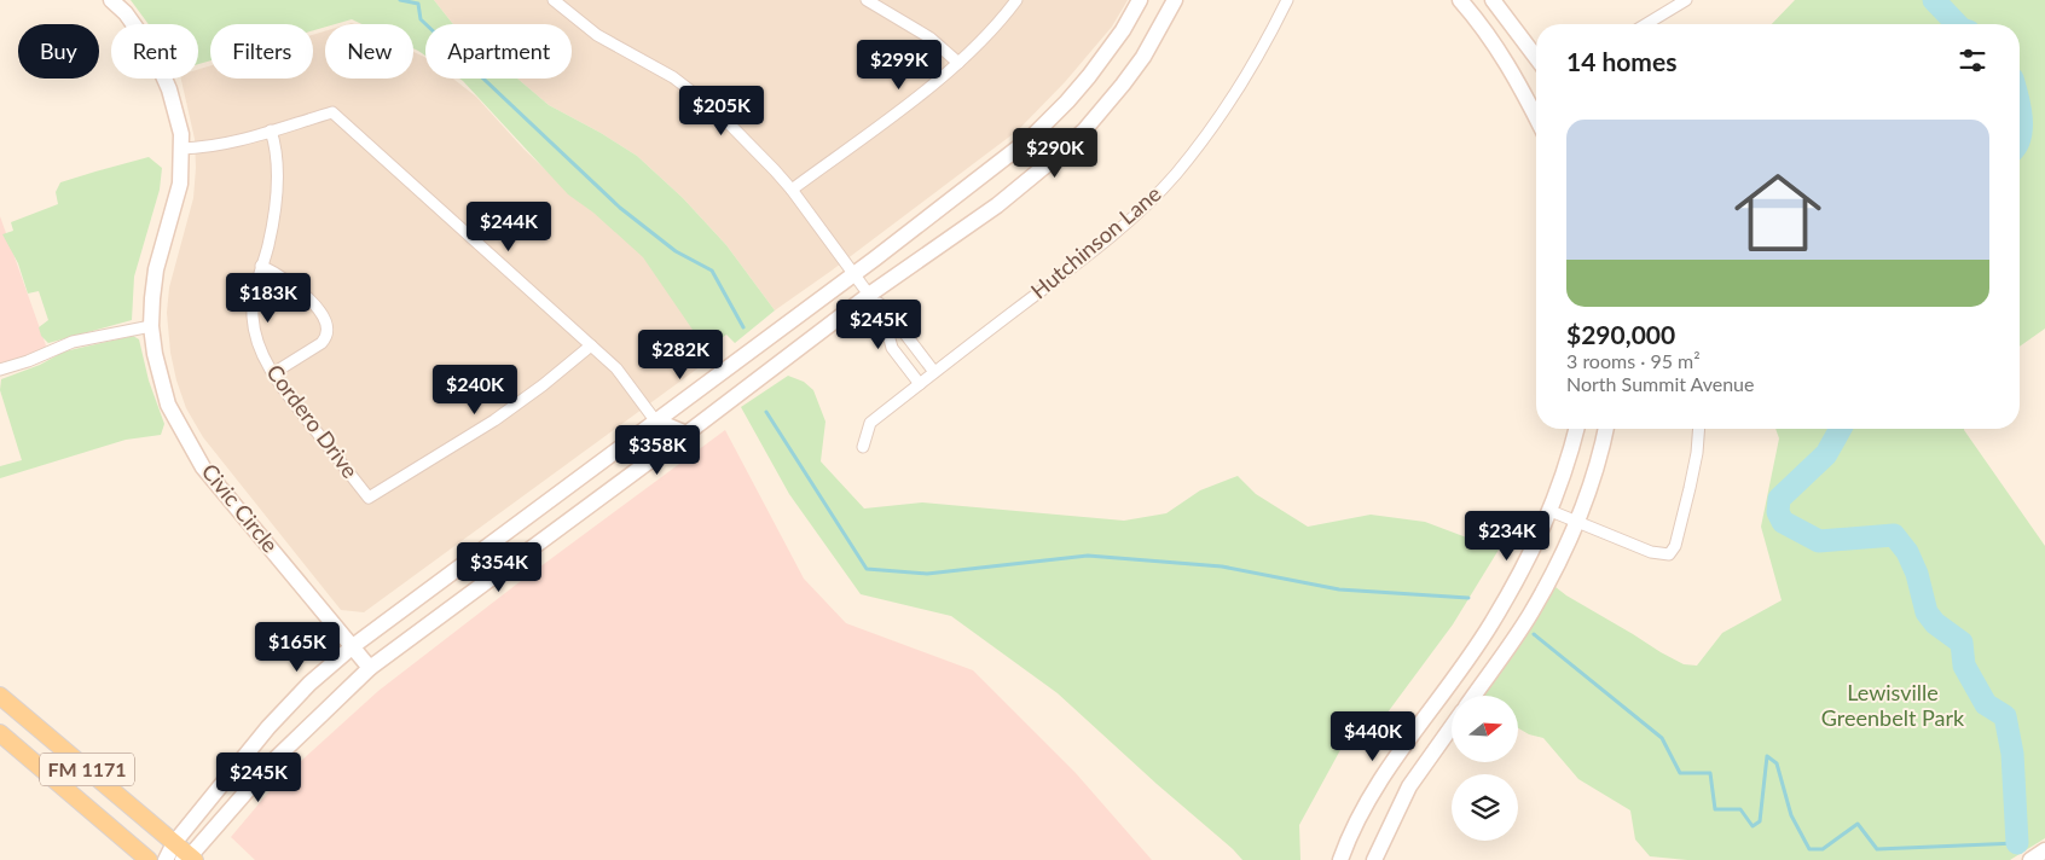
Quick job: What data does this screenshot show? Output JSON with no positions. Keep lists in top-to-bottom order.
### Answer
{
  "streets": {
    "main road": ["Civic Circle", "FM 1171"],
    "street": ["Hutchinson Lane", "Cordero Drive"]
  },
  "parks": ["Lewisville Greenbelt Park"],
  "north": "right",
  "page": {
    "chip": [
      "Buy",
      "Rent",
      "Filters",
      "New",
      "Apartment"
    ],
    "heading": "14 homes",
    "price": [
      "$299K",
      "$205K",
      "$290K",
      "$244K",
      "$183K",
      "$245K",
      "$282K",
      "$240K",
      "$358K",
      "$234K",
      "$354K",
      "$165K",
      "$440K",
      "$245K"
    ],
    "list": [
      {
        "name": "$290,000",
        "note": "3 rooms · 95 m² · North Summit Avenue"
      }
    ]
  }
}
